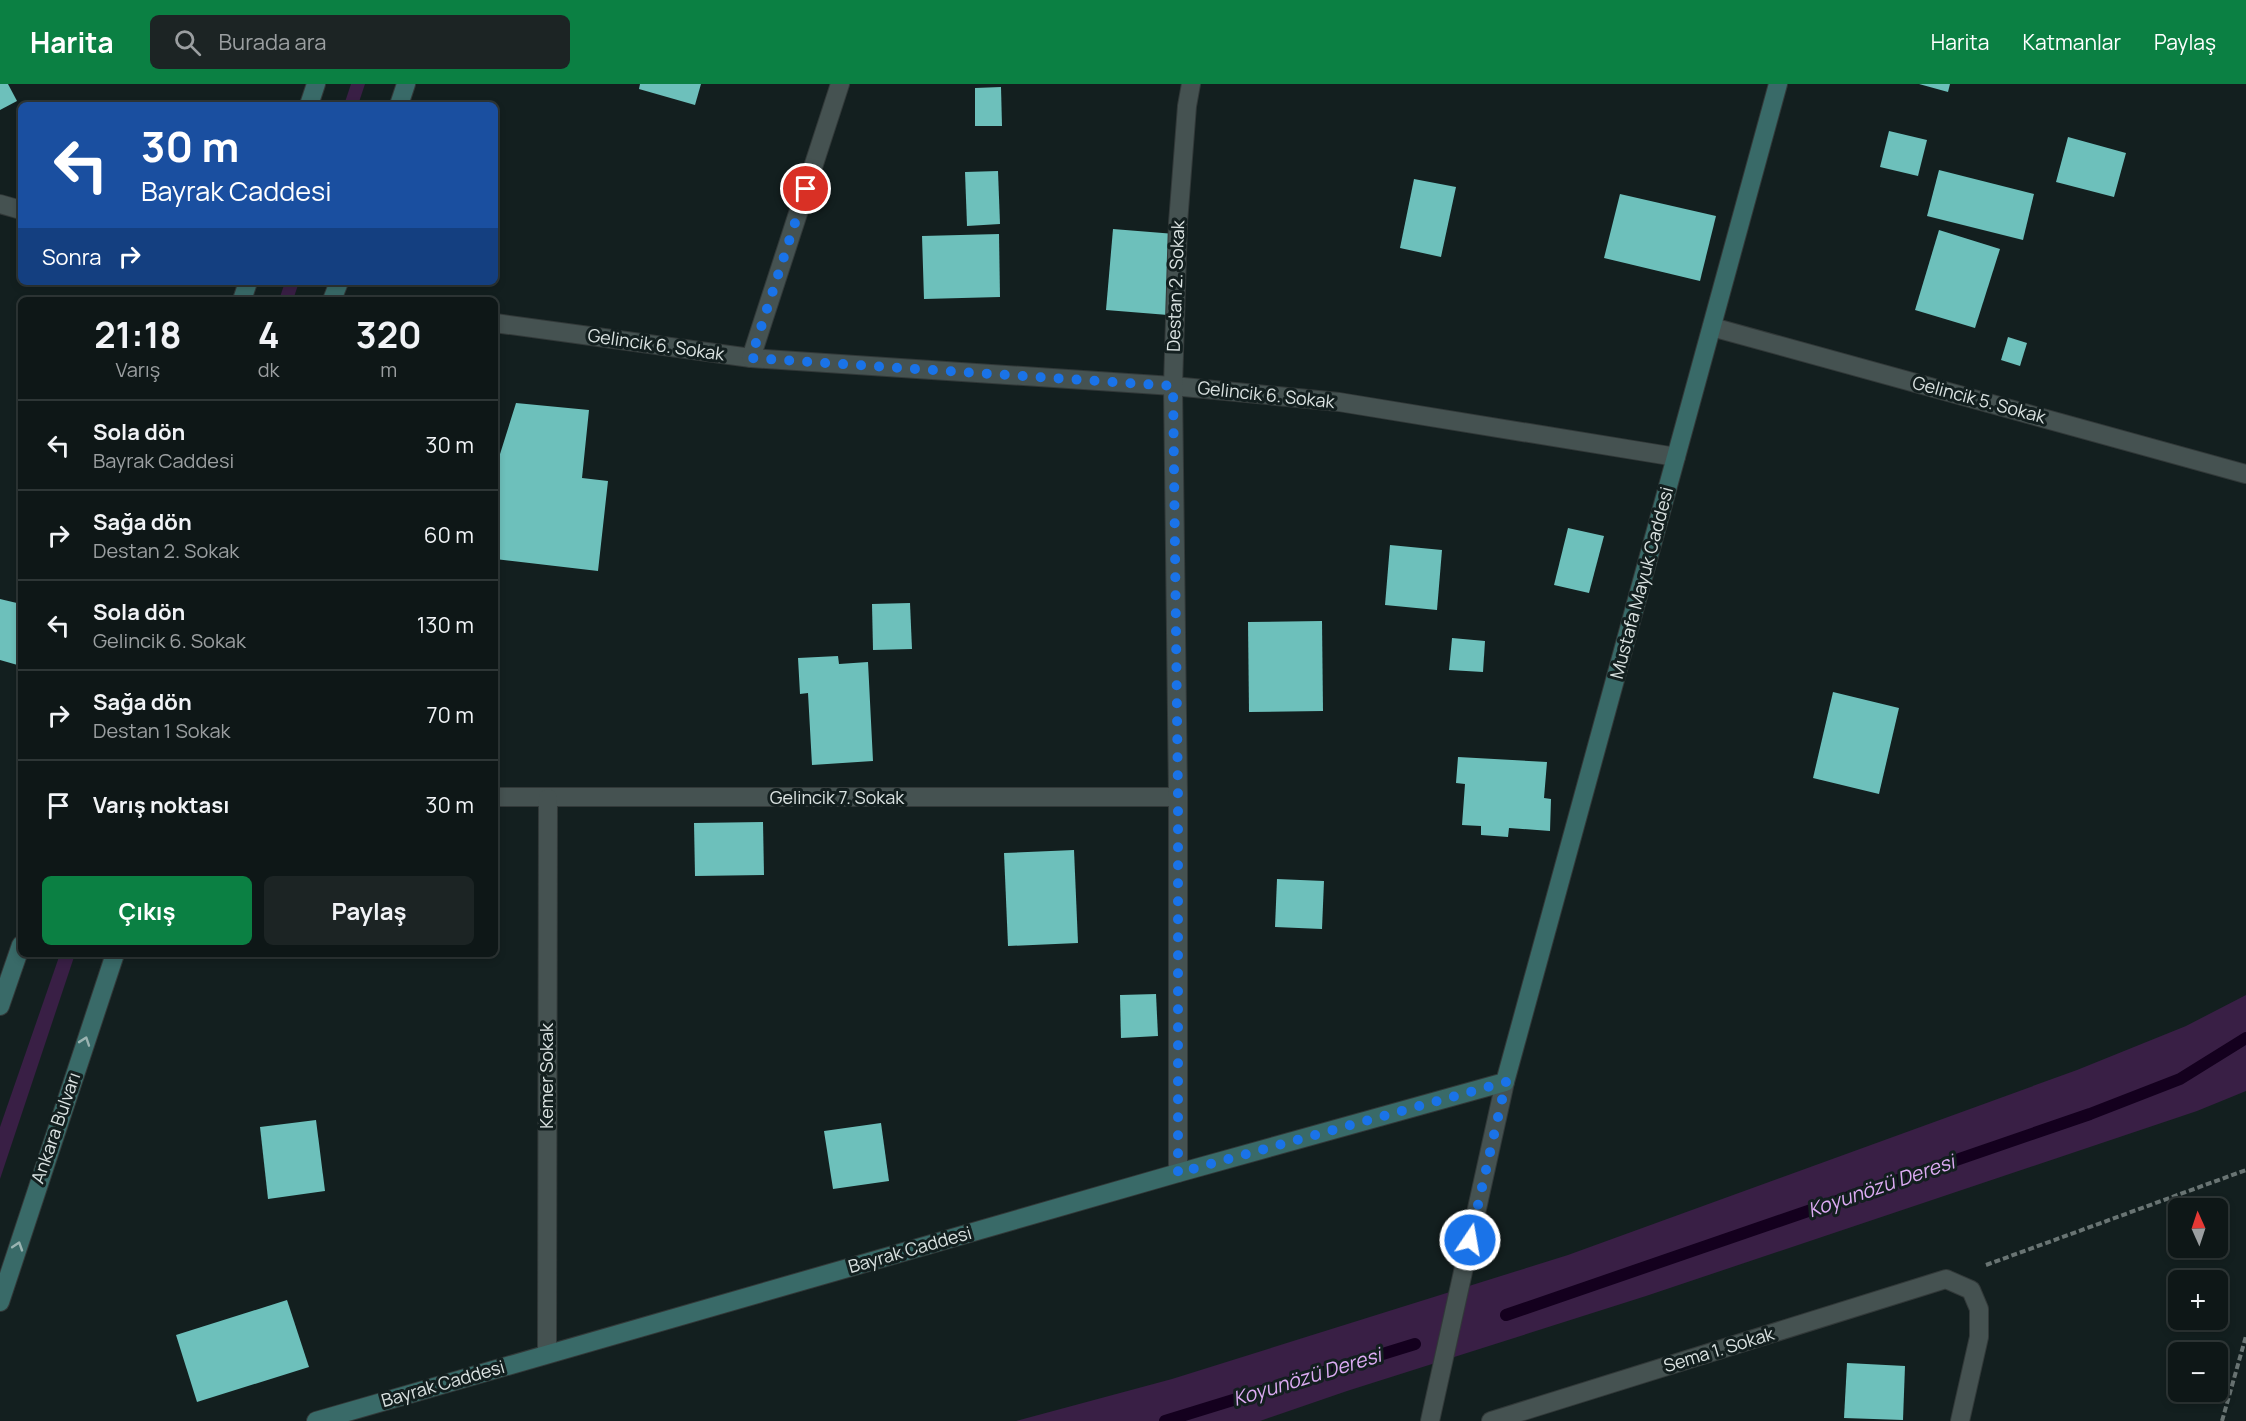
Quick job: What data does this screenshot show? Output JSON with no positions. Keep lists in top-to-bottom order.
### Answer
{
  "streets": {
    "street": [
      "Destan 2. Sokak",
      "Gelincik 6. Sokak",
      "Gelincik 5. Sokak",
      "Mustafa Mayuk Caddesi",
      "Gelincik 7. Sokak",
      "Kemer Sokak",
      "Ankara Bulvarı",
      "Bayrak Caddesi",
      "Sema 1. Sokak"
    ]
  },
  "crossings": [
    ["Destan 2. Sokak", "Gelincik 6. Sokak"],
    ["Destan 2. Sokak", "Gelincik 7. Sokak"],
    ["Destan 2. Sokak", "Bayrak Caddesi"],
    ["Gelincik 6. Sokak", "Mustafa Mayuk Caddesi"],
    ["Gelincik 5. Sokak", "Mustafa Mayuk Caddesi"],
    ["Mustafa Mayuk Caddesi", "Bayrak Caddesi"],
    ["Gelincik 7. Sokak", "Kemer Sokak"],
    ["Kemer Sokak", "Bayrak Caddesi"]
  ],
  "one_way": ["Ankara Bulvarı"],
  "water": ["Koyunözü Deresi"],
  "north": "top",
  "page": {
    "header": "Harita",
    "search": "Burada ara",
    "nav": ["Harita", "Katmanlar", "Paylaş"],
    "turn": ["30 m", "Bayrak Caddesi"],
    "then": "Sonra",
    "eta": [
      "21:18",
      "Varış",
      "4",
      "dk",
      "320",
      "m"
    ],
    "list": [
      {
        "name": "Sola dön",
        "note": "Bayrak Caddesi",
        "value": "30 m"
      },
      {
        "name": "Sağa dön",
        "note": "Destan 2. Sokak",
        "value": "60 m"
      },
      {
        "name": "Sola dön",
        "note": "Gelincik 6. Sokak",
        "value": "130 m"
      },
      {
        "name": "Sağa dön",
        "note": "Destan 1 Sokak",
        "value": "70 m"
      },
      {
        "name": "Varış noktası",
        "value": "30 m"
      }
    ],
    "buttons": ["Çıkış", "Paylaş"],
    "map_buttons": ["+", "−"]
  }
}
